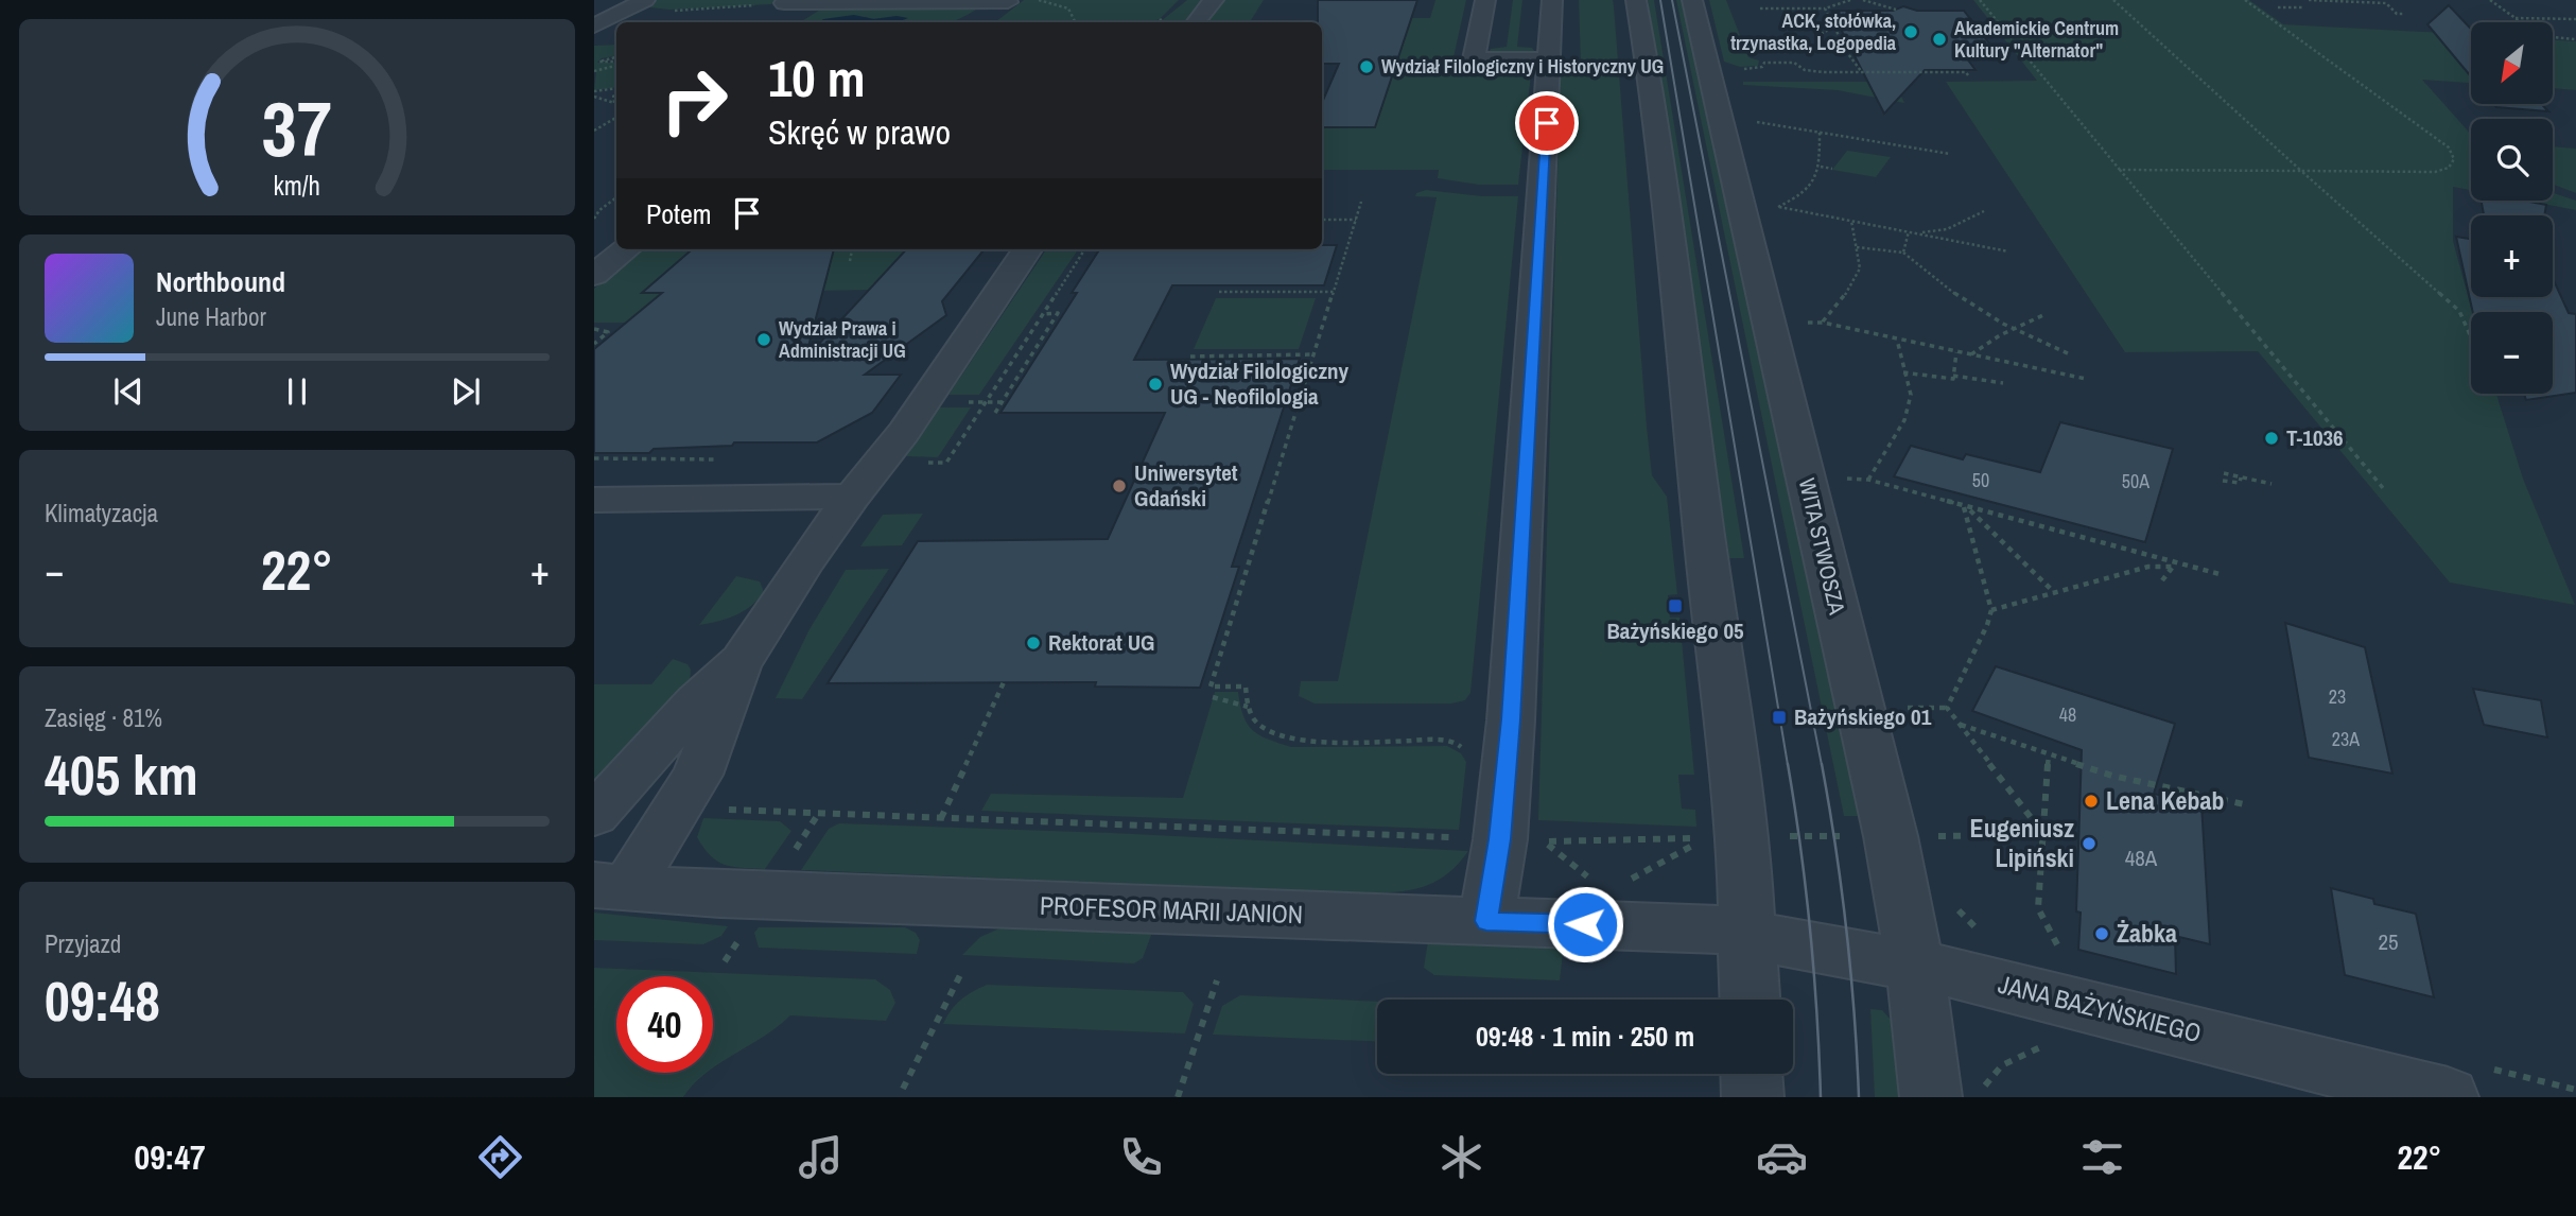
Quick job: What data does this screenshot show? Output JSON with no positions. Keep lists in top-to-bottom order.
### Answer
{
  "streets": {
    "street": ["WITA STWOSZA", "PROFESOR MARII JANION", "JANA BAŻYŃSKIEGO"]
  },
  "crossings": [
    ["WITA STWOSZA", "JANA BAŻYŃSKIEGO"],
    ["PROFESOR MARII JANION", "JANA BAŻYŃSKIEGO"]
  ],
  "places": {
    "other": [
      "ACK, stołówka, trzynastka, Logopedia",
      "Akademickie Centrum Kultury \"Alternator\"",
      "Wydział Filologiczny i Historyczny UG",
      "Wydział Prawa i Administracji UG",
      "Wydział Filologiczny UG - Neofilologia",
      "T-1036",
      "Uniwersytet Gdański",
      "Rektorat UG",
      "Lena Kebab",
      "Eugeniusz Lipiński",
      "Żabka"
    ],
    "transit": ["Bażyńskiego 05", "Bażyńskiego 01"]
  },
  "house_numbers": [
    "50",
    "50A",
    "23",
    "48",
    "23A",
    "48A",
    "25"
  ],
  "north": "bottom left",
  "page": {
    "map_buttons": ["+", "−"],
    "turn": ["10 m", "Skręć w prawo"],
    "then": "Potem",
    "song": ["Northbound", "June Harbor"],
    "tile": [
      "Klimatyzacja",
      ["Zasięg · 81%", "405 km"],
      ["Przyjazd", "09:48"]
    ],
    "heat": ["−", "22°", "+"],
    "limit": "40",
    "trip": "09:48 · 1 min · 250 m",
    "tabs": ["09:47", "22°"],
    "gauge": ["37", "km/h"]
  }
}
